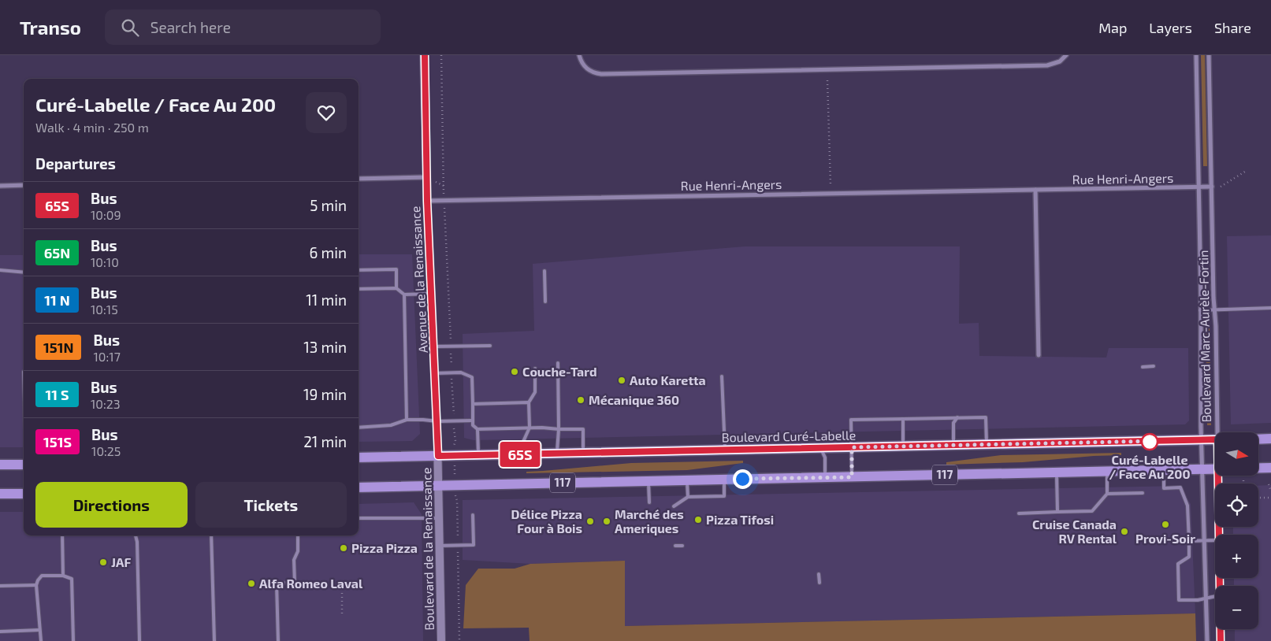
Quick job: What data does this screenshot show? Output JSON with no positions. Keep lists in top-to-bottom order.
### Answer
{
  "streets": {
    "main road": ["Boulevard Curé-Labelle", "117"],
    "street": [
      "Rue Henri-Angers",
      "Avenue de la Renaissance",
      "Boulevard Marc-Aurèle-Fortin",
      "Boulevard de la Renaissance"
    ]
  },
  "crossings": [
    ["Rue Henri-Angers", "Avenue de la Renaissance"],
    ["Rue Henri-Angers", "Boulevard Marc-Aurèle-Fortin"],
    ["Avenue de la Renaissance", "Boulevard Curé-Labelle"],
    ["Avenue de la Renaissance", "Boulevard de la Renaissance"],
    ["Boulevard Marc-Aurèle-Fortin", "Boulevard Curé-Labelle"],
    ["Boulevard Marc-Aurèle-Fortin", "117"],
    ["Boulevard Curé-Labelle", "Boulevard de la Renaissance"],
    ["117", "Boulevard de la Renaissance"]
  ],
  "places": [
    "Couche-Tard",
    "Auto Karetta",
    "Mécanique 360",
    "Curé-Labelle / Face Au 200",
    "Pizza Tifosi",
    "Délice Pizza Four à Bois",
    "Marché des Ameriques",
    "Provi-Soir",
    "Cruise Canada RV Rental",
    "Pizza Pizza",
    "JAF",
    "Alfa Romeo Laval"
  ],
  "lines": ["bus line 65S"],
  "north": "right",
  "page": {
    "header": "Transo",
    "search": "Search here",
    "nav": ["Map", "Layers", "Share"],
    "on_map": "65S",
    "heading": [
      ["Curé-Labelle / Face Au 200", "Walk · 4 min · 250 m"],
      "Departures"
    ],
    "list": [
      {
        "mark": "65S",
        "name": "Bus",
        "note": "10:09",
        "value": "5 min"
      },
      {
        "mark": "65N",
        "name": "Bus",
        "note": "10:10",
        "value": "6 min"
      },
      {
        "mark": "11 N",
        "name": "Bus",
        "note": "10:15",
        "value": "11 min"
      },
      {
        "mark": "151N",
        "name": "Bus",
        "note": "10:17",
        "value": "13 min"
      },
      {
        "mark": "11 S",
        "name": "Bus",
        "note": "10:23",
        "value": "19 min"
      },
      {
        "mark": "151S",
        "name": "Bus",
        "note": "10:25",
        "value": "21 min"
      }
    ],
    "map_buttons": ["+", "−"],
    "buttons": ["Directions", "Tickets"]
  }
}
